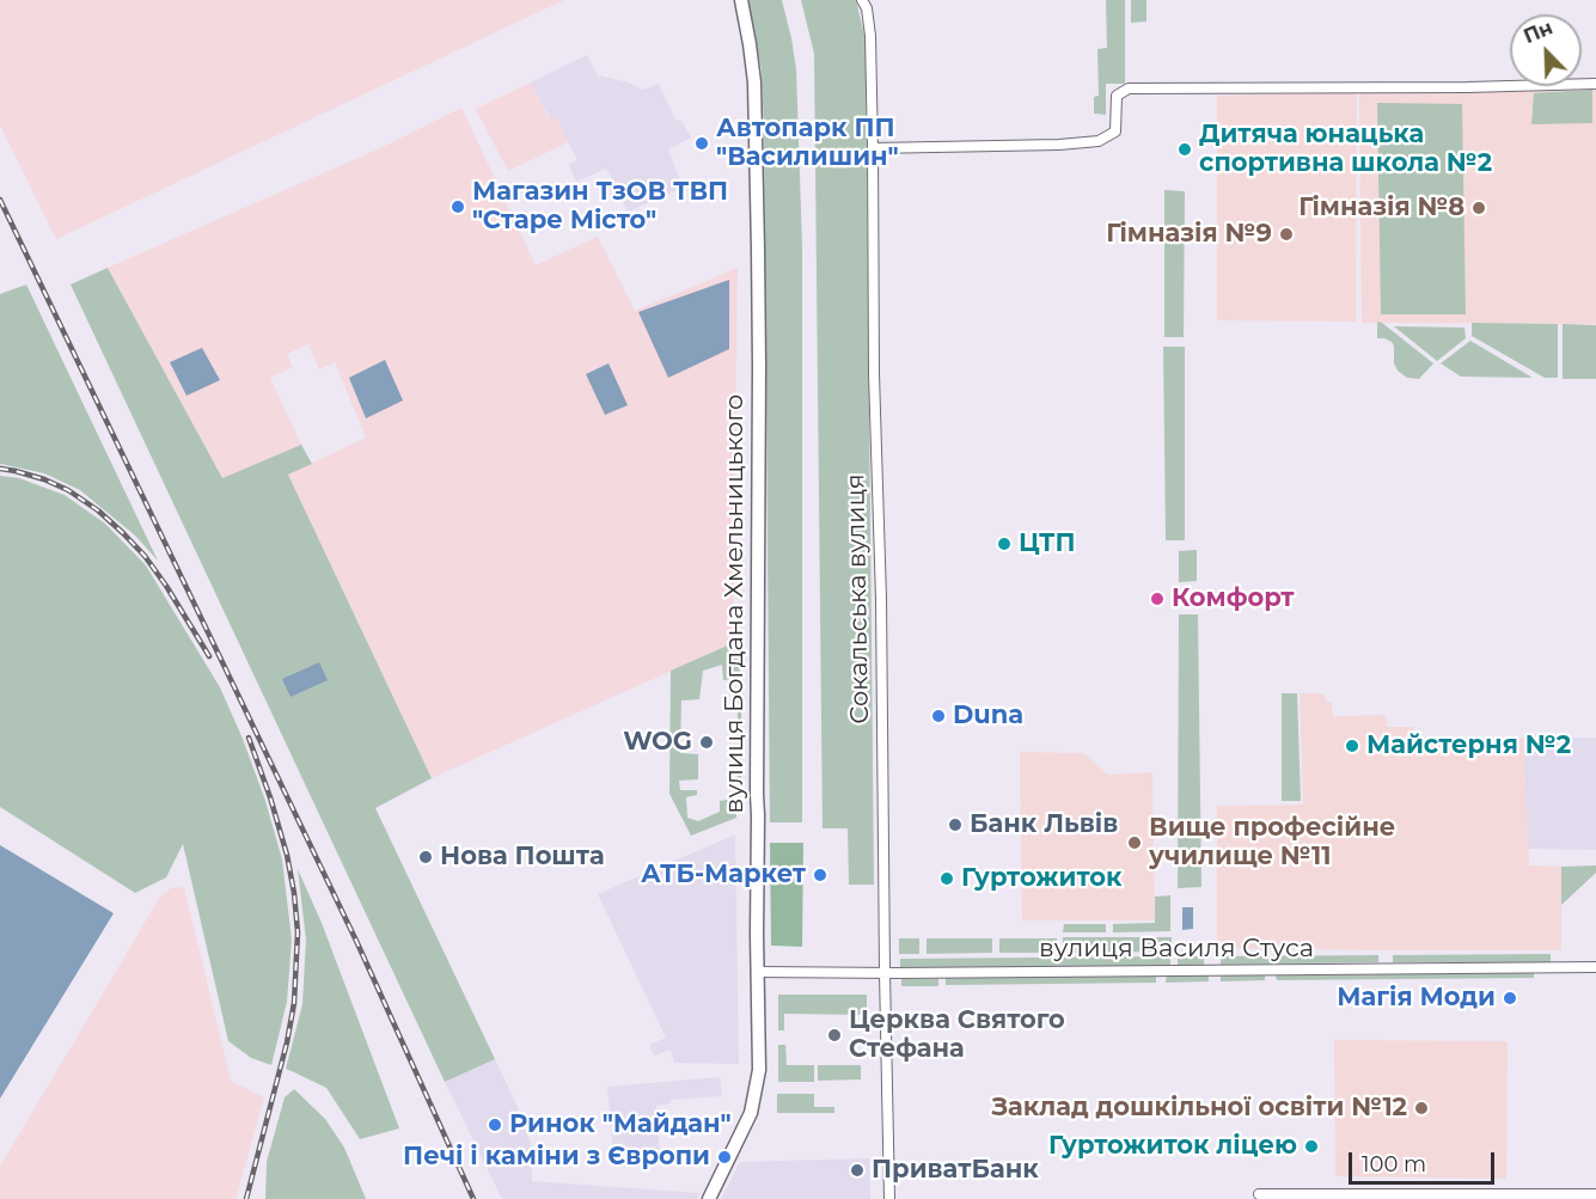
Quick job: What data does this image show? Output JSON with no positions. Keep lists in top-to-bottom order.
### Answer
{
  "streets": {
    "street": ["Сокальська вулиця", "вулиця Богдана Хмельницького", "вулиця Василя Стуса"]
  },
  "crossings": [
    ["Сокальська вулиця", "вулиця Василя Стуса"],
    ["вулиця Богдана Хмельницького", "вулиця Василя Стуса"]
  ],
  "places": [
    "Автопарк ПП \"Василишин\"",
    "Дитяча юнацька спортивна школа №2",
    "Магазин ТзОВ ТВП \"Старе Місто\"",
    "Гімназія №8",
    "Гімназія №9",
    "ЦТП",
    "Комфорт",
    "Duna",
    "WOG",
    "Майстерня №2",
    "Банк Львів",
    "Вище професійне училище №11",
    "Нова Пошта",
    "АТБ-Маркет",
    "Гуртожиток",
    "Магія Моди",
    "Церква Святого Стефана",
    "Заклад дошкільної освіти №12",
    "Ринок \"Майдан\"",
    "Гуртожиток ліцею",
    "Печі і каміни з Європи",
    "ПриватБанк"
  ],
  "scale_bar": "100 m",
  "north": "top left"
}
